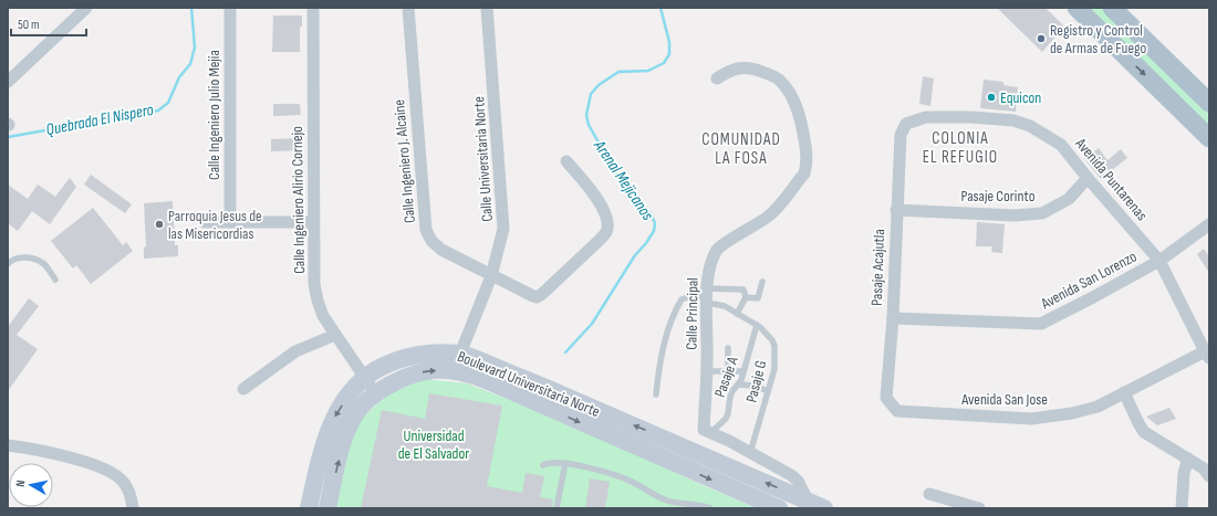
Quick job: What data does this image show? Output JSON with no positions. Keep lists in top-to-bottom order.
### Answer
{
  "streets": {
    "main road": ["Boulevard Universitaria Norte"],
    "street": [
      "Calle Ingeniero Julio Mejía",
      "Calle Universitaria Norte",
      "Calle Ingeniero J. Alcaine",
      "Avenida Puntarenas",
      "Pasaje Corinto",
      "Calle Ingeniero Alirio Cornejo",
      "Pasaje Acajutla",
      "Avenida San Lorenzo",
      "Calle Principal",
      "Avenida San Jose"
    ],
    "lane": ["Pasaje A", "Pasaje G"]
  },
  "crossings": [
    ["Calle Universitaria Norte", "Calle Ingeniero J. Alcaine"],
    ["Calle Universitaria Norte", "Boulevard Universitaria Norte"],
    ["Avenida Puntarenas", "Pasaje Corinto"],
    ["Avenida Puntarenas", "Pasaje Acajutla"],
    ["Avenida Puntarenas", "Avenida San Lorenzo"],
    ["Avenida Puntarenas", "Avenida San Jose"],
    ["Pasaje Corinto", "Pasaje Acajutla"],
    ["Calle Ingeniero Alirio Cornejo", "Boulevard Universitaria Norte"],
    ["Pasaje Acajutla", "Avenida San Lorenzo"],
    ["Pasaje Acajutla", "Avenida San Jose"],
    ["Calle Principal", "Pasaje A"],
    ["Calle Principal", "Pasaje G"],
    ["Pasaje A", "Pasaje G"]
  ],
  "districts": ["COLONIA EL REFUGIO", "COMUNIDAD LA FOSA"],
  "water": ["Quebrada El Nispero", "Arenal Mejicanos"],
  "parks": ["Universidad de El Salvador"],
  "places": ["Registro y Control de Armas de Fuego", "Equicon", "Parroquia Jesus de las Misericordias"],
  "scale_bar": "50 m",
  "north": "left"
}
